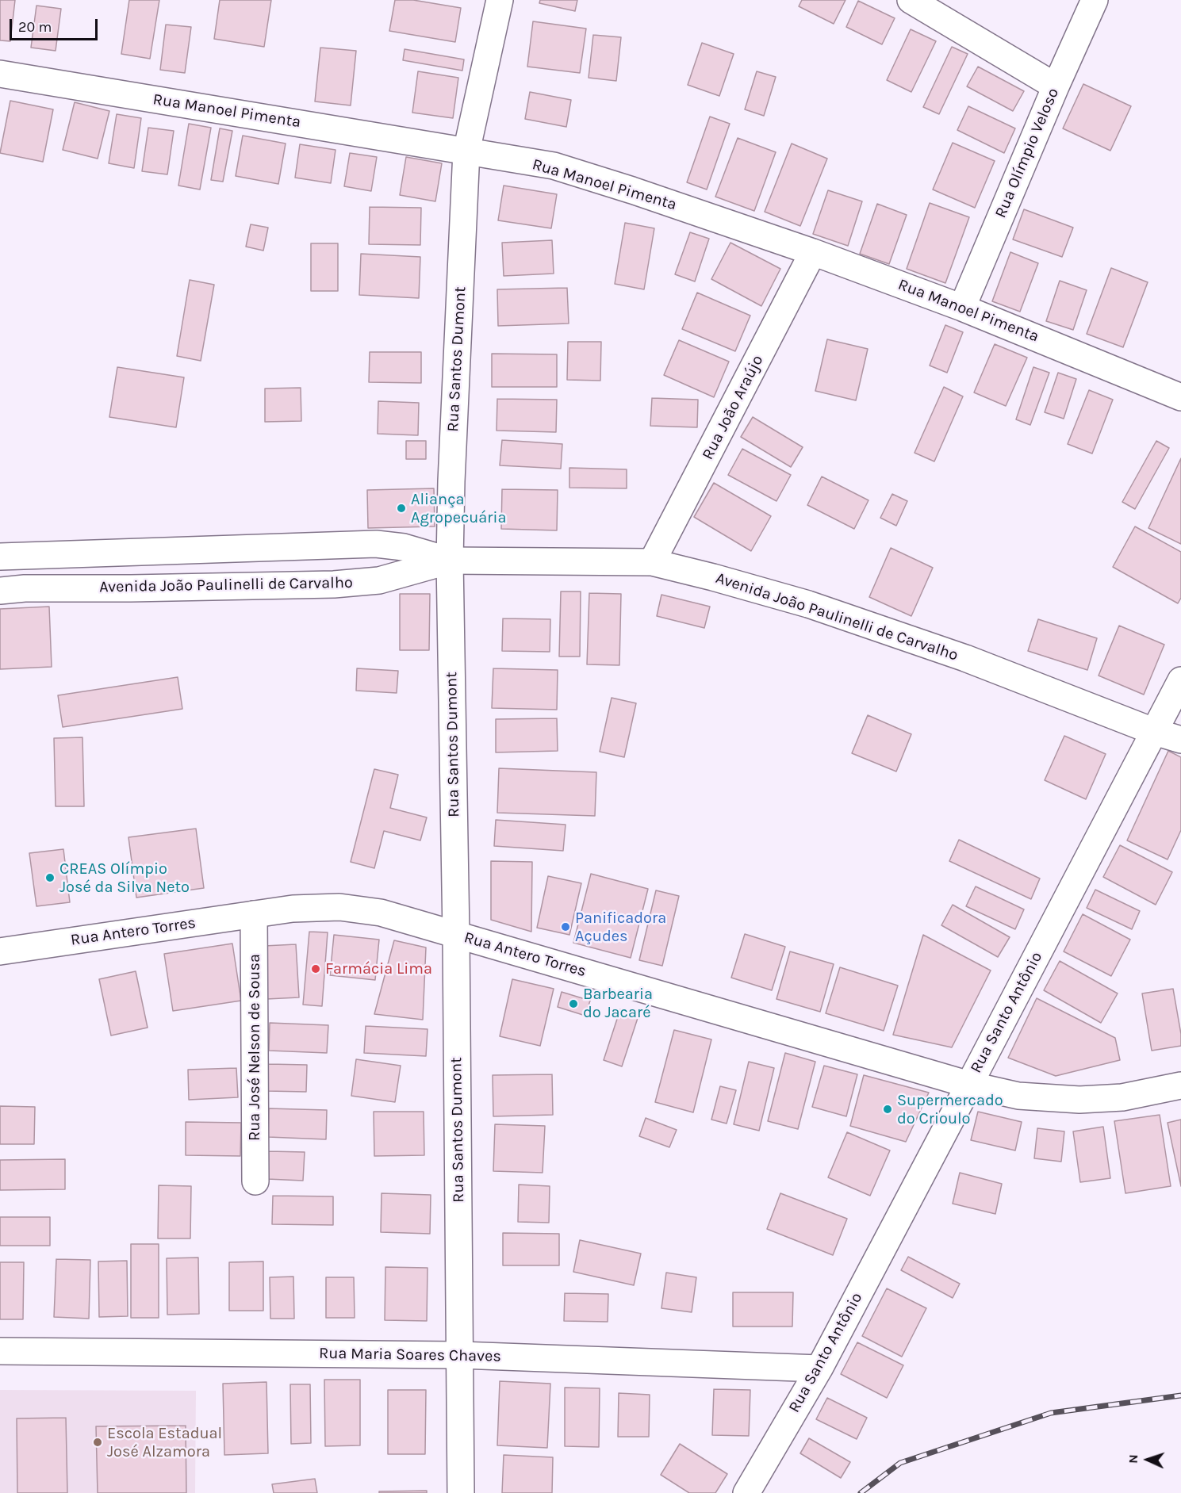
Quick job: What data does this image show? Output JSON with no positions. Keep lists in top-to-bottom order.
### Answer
{
  "streets": {
    "street": [
      "Rua Manoel Pimenta",
      "Rua Olímpio Veloso",
      "Rua Santos Dumont",
      "Rua João Araújo",
      "Avenida João Paulinelli de Carvalho",
      "Rua Antero Torres",
      "Rua Santo Antônio",
      "Rua José Nelson de Sousa",
      "Rua Maria Soares Chaves"
    ]
  },
  "crossings": [
    ["Rua Manoel Pimenta", "Rua Olímpio Veloso"],
    ["Rua Manoel Pimenta", "Rua Santos Dumont"],
    ["Rua Manoel Pimenta", "Rua João Araújo"],
    ["Rua Santos Dumont", "Avenida João Paulinelli de Carvalho"],
    ["Rua Santos Dumont", "Rua Antero Torres"],
    ["Rua Santos Dumont", "Rua Maria Soares Chaves"],
    ["Rua João Araújo", "Avenida João Paulinelli de Carvalho"],
    ["Avenida João Paulinelli de Carvalho", "Rua Santo Antônio"],
    ["Rua Antero Torres", "Rua Santo Antônio"],
    ["Rua Antero Torres", "Rua José Nelson de Sousa"],
    ["Rua Santo Antônio", "Rua Maria Soares Chaves"]
  ],
  "places": [
    "Aliança Agropecuária",
    "CREAS Olímpio José da Silva Neto",
    "Panificadora Açudes",
    "Farmácia Lima",
    "Barbearia do Jacaré",
    "Supermercado do Crioulo",
    "Escola Estadual José Alzamora"
  ],
  "scale_bar": "20 m",
  "north": "left"
}
